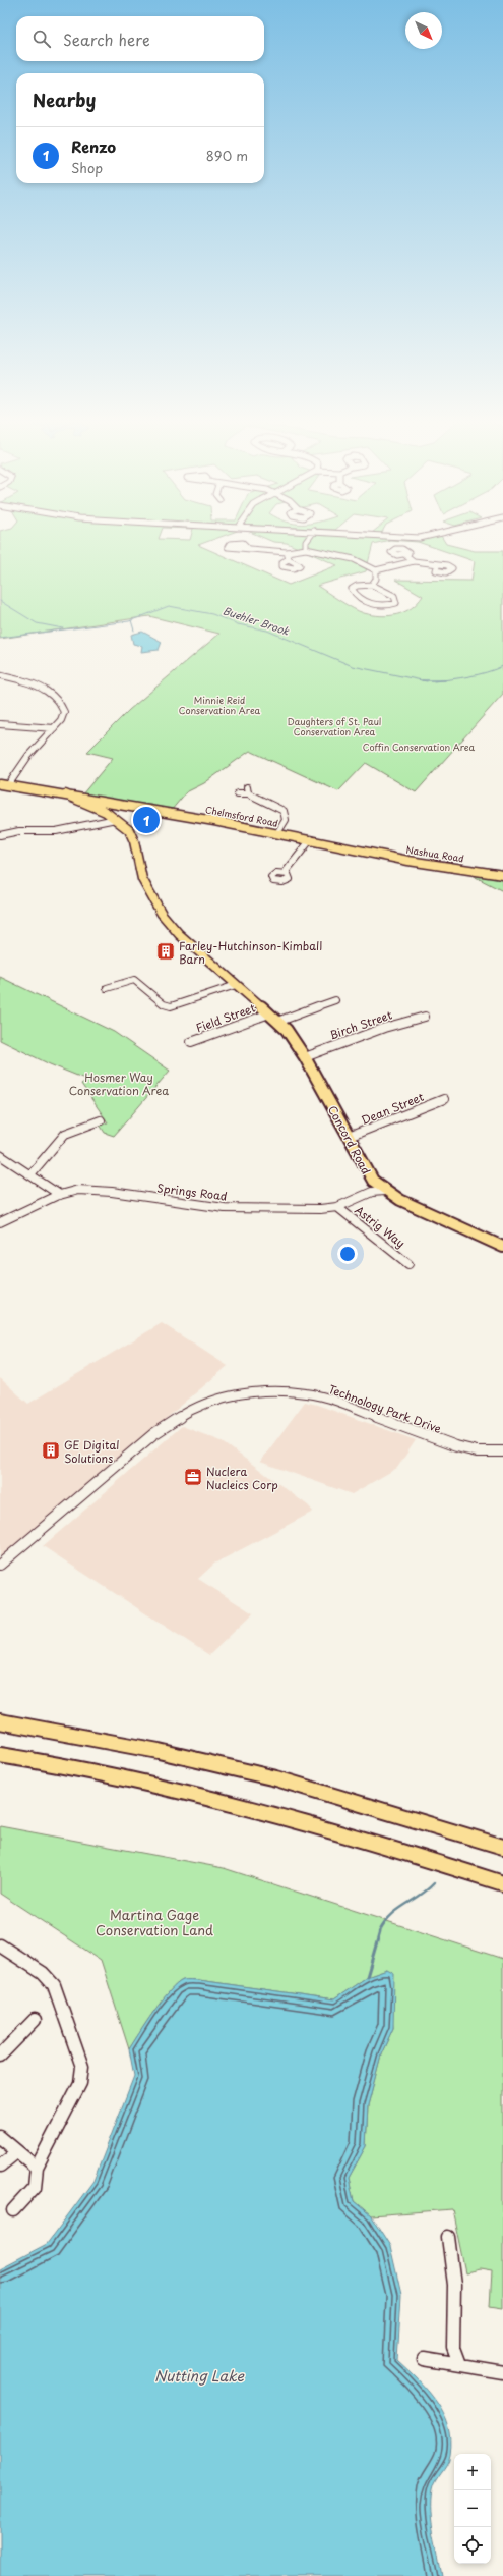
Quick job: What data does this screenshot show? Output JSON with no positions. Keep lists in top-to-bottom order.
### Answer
{
  "streets": {
    "main road": ["Chelmsford Road", "Nashua Road", "Concord Road"],
    "street": [
      "Field Street",
      "Birch Street",
      "Dean Street",
      "Springs Road",
      "Astrig Way",
      "Technology Park Drive"
    ]
  },
  "crossings": [
    ["Chelmsford Road", "Nashua Road"],
    ["Chelmsford Road", "Concord Road"],
    ["Field Street", "Concord Road"],
    ["Birch Street", "Concord Road"],
    ["Dean Street", "Concord Road"],
    ["Concord Road", "Springs Road"],
    ["Springs Road", "Astrig Way"]
  ],
  "water": ["Buehler Brook", "Nutting Lake"],
  "parks": [
    "Minnie Reid Conservation Area",
    "Daughters of St. Paul Conservation Area",
    "Coffin Conservation Area",
    "Hosmer Way Conservation Area",
    "Martina Gage Conservation Land"
  ],
  "places": {
    "building": ["Farley-Hutchinson-Kimball Barn", "GE Digital Solutions"],
    "office": ["Nuclera Nucleics Corp"]
  },
  "north": "bottom right",
  "page": {
    "search": "Search here",
    "heading": "Nearby",
    "list": [
      {
        "mark": "1",
        "name": "Renzo",
        "note": "Shop",
        "value": "890 m"
      }
    ],
    "pins": "1",
    "map_buttons": ["+", "−"]
  }
}
